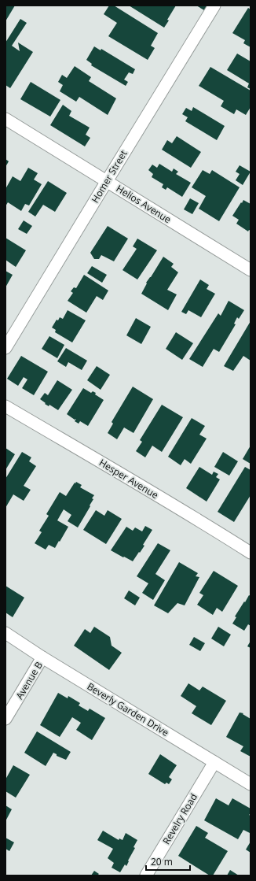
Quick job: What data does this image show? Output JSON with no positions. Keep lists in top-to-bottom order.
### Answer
{
  "streets": {
    "street": [
      "Homer Street",
      "Helios Avenue",
      "Hesper Avenue",
      "Avenue B",
      "Beverly Garden Drive",
      "Revelry Road"
    ]
  },
  "crossings": [
    ["Homer Street", "Helios Avenue"],
    ["Avenue B", "Beverly Garden Drive"],
    ["Beverly Garden Drive", "Revelry Road"]
  ],
  "scale_bar": "20 m"
}
